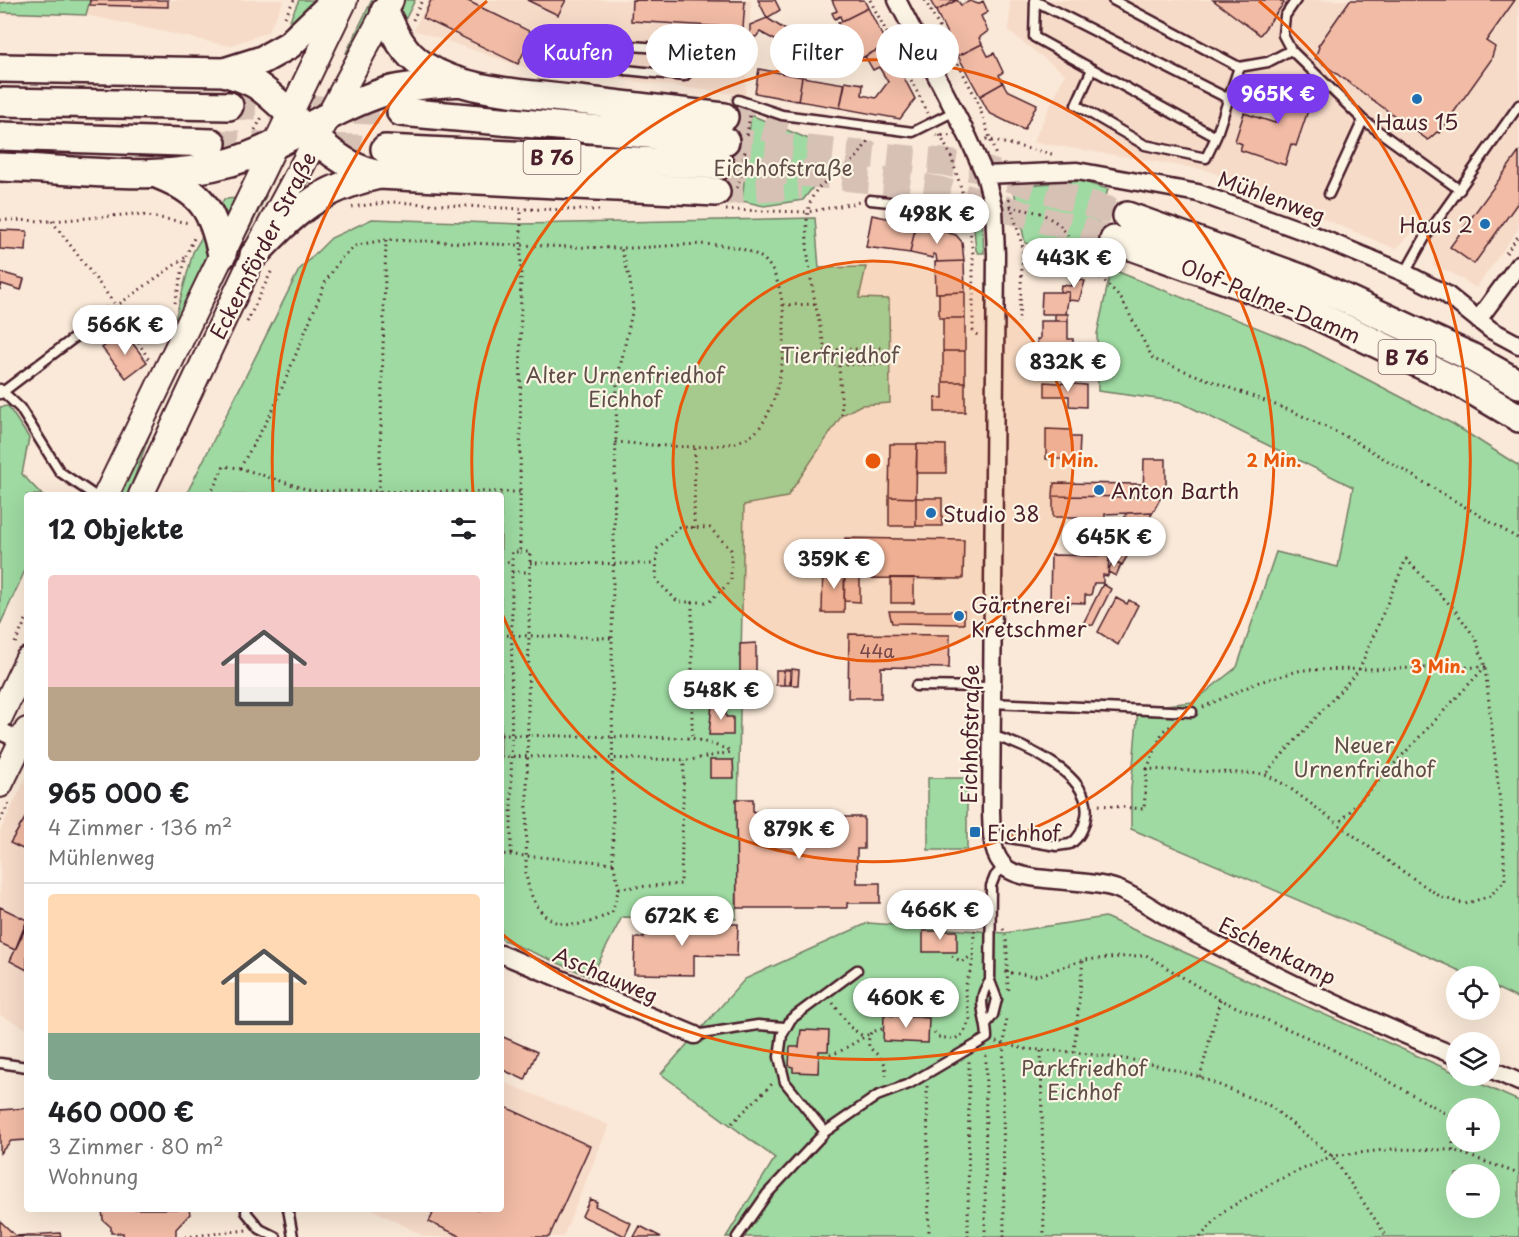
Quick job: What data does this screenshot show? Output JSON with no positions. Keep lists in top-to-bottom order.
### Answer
{
  "streets": {
    "highway": ["B 76", "Olof-Palme-Damm"],
    "main road": ["Eckernförder Straße"],
    "street": [
      "Mühlenweg",
      "Eichhofstraße",
      "Eschenkamp",
      "Aschauweg"
    ]
  },
  "crossings": [
    ["Mühlenweg", "Eichhofstraße"],
    ["Eichhofstraße", "Eschenkamp"]
  ],
  "parks": [
    "Eichhofstraße",
    "Tierfriedhof",
    "Alter Urnenfriedhof Eichhof",
    "Neuer Urnenfriedhof",
    "Parkfriedhof Eichhof"
  ],
  "places": {
    "other": [
      "Haus 15",
      "Haus 2",
      "Anton Barth",
      "Studio 38",
      "Gärtnerei Kretschmer"
    ],
    "transit": ["Eichhof"]
  },
  "house_numbers": ["44a"],
  "page": {
    "chip": [
      "Kaufen",
      "Mieten",
      "Filter",
      "Neu"
    ],
    "price": [
      "965K €",
      "498K €",
      "443K €",
      "566K €",
      "832K €",
      "645K €",
      "359K €",
      "548K €",
      "879K €",
      "466K €",
      "672K €",
      "460K €"
    ],
    "heading": "12 Objekte",
    "list": [
      {
        "name": "965 000 €",
        "note": "4 Zimmer · 136 m² · Mühlenweg"
      },
      {
        "name": "460 000 €",
        "note": "3 Zimmer · 80 m² · Wohnung"
      }
    ],
    "map_buttons": ["+", "−"]
  },
  "rings": ["1 Min.", "2 Min.", "3 Min."]
}
